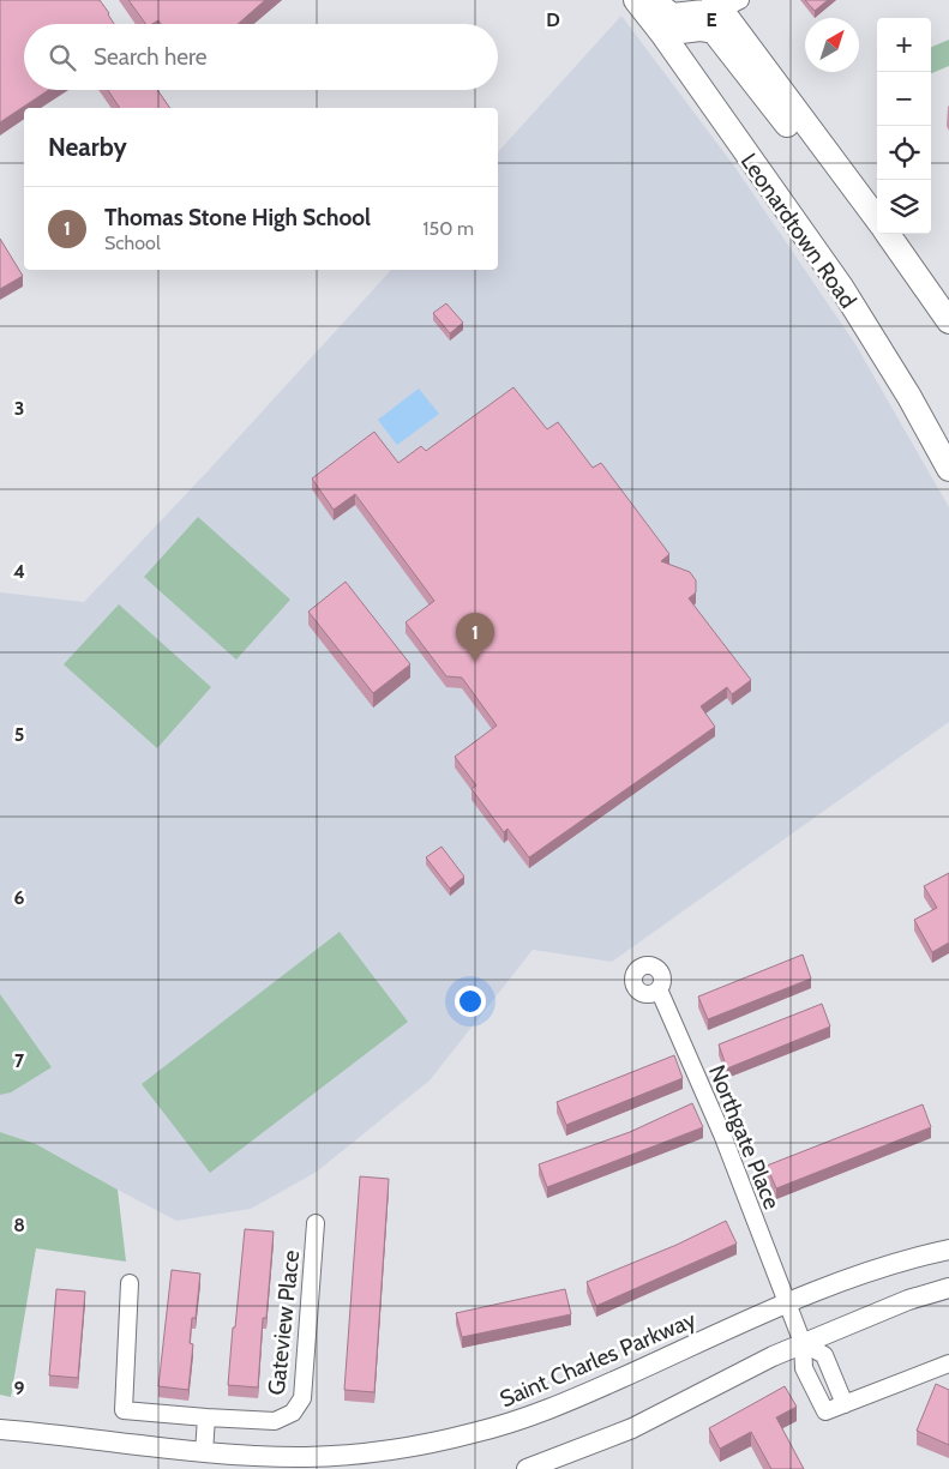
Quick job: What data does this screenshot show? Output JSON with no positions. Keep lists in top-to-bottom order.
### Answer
{
  "streets": {
    "highway": ["Leonardtown Road"],
    "main road": ["Saint Charles Parkway"],
    "street": ["Northgate Place", "Gateview Place"]
  },
  "crossings": [
    ["Northgate Place", "Saint Charles Parkway"]
  ],
  "north": "top right",
  "page": {
    "map_buttons": ["+", "−"],
    "search": "Search here",
    "heading": "Nearby",
    "list": [
      {
        "mark": "1",
        "name": "Thomas Stone High School",
        "note": "School",
        "value": "150 m"
      }
    ],
    "pins": "1"
  },
  "grid": {
    "columns": ["D", "E"],
    "rows": [
      "3",
      "4",
      "5",
      "6",
      "7",
      "8",
      "9"
    ]
  }
}
